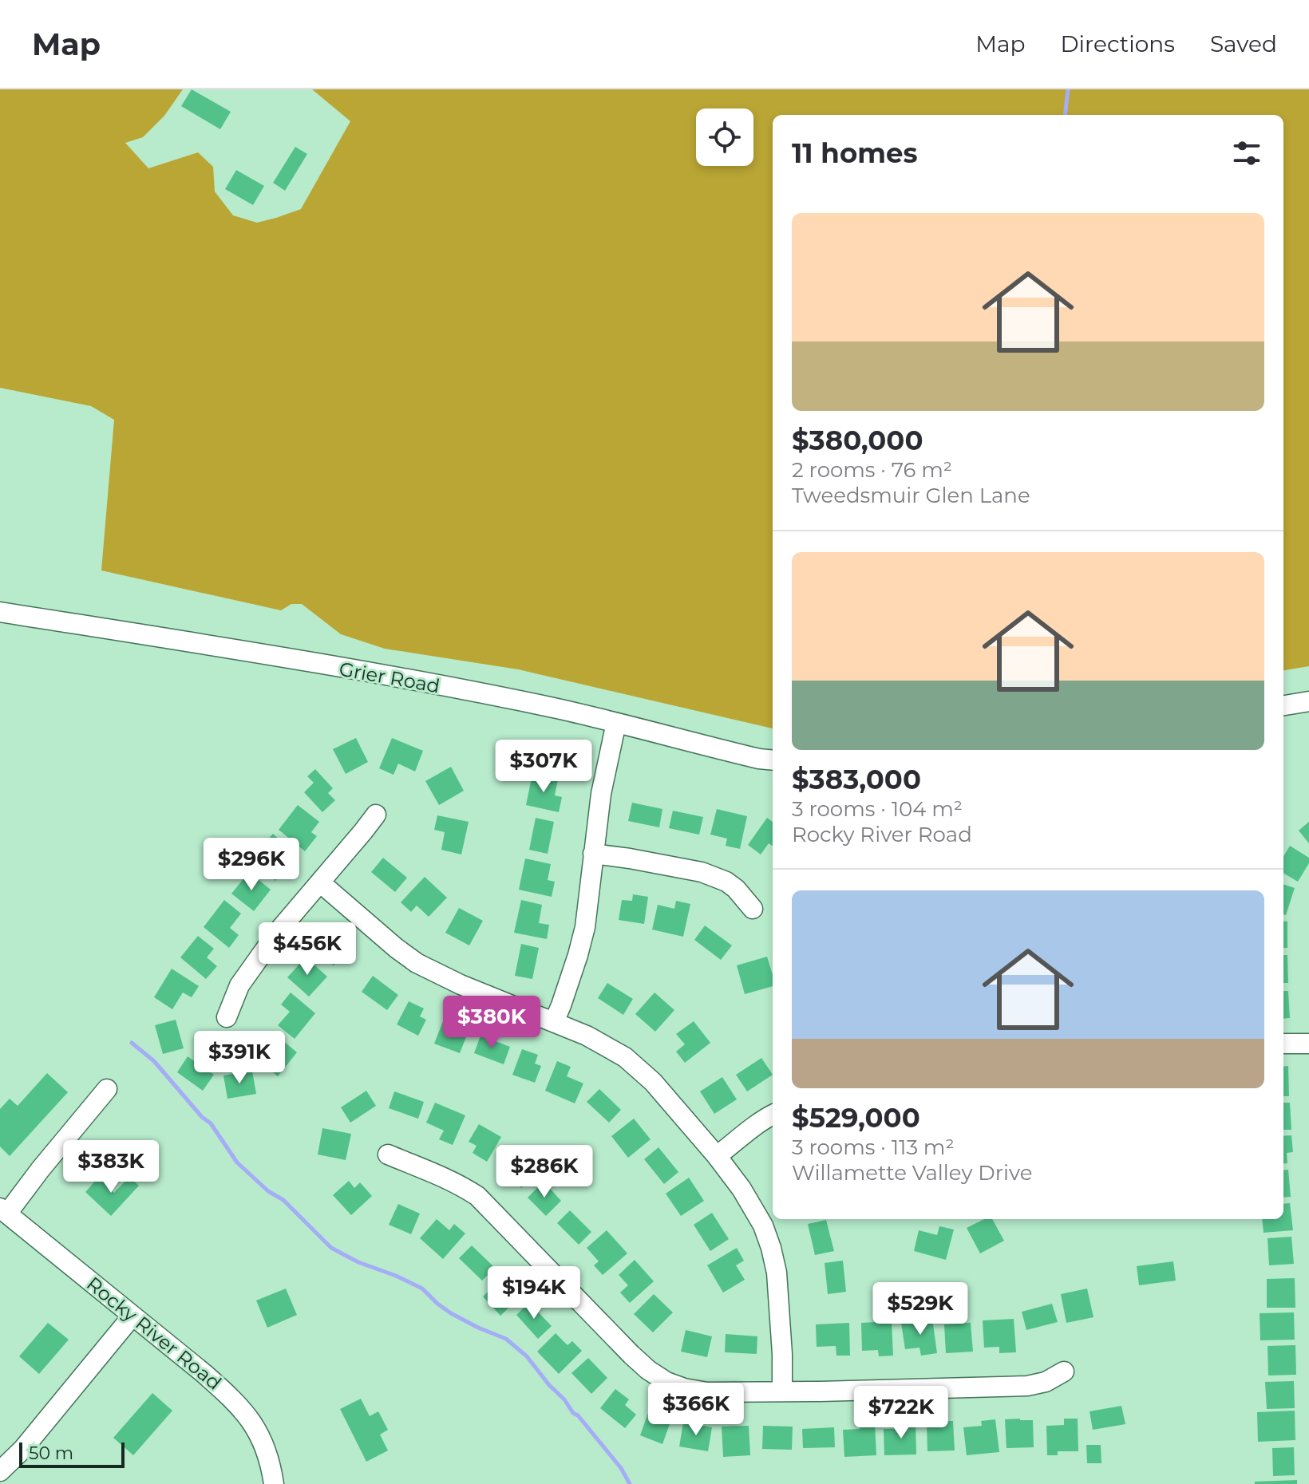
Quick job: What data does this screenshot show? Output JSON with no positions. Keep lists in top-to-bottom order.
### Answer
{
  "streets": {
    "street": ["Grier Road", "Rocky River Road"]
  },
  "scale_bar": "50 m",
  "page": {
    "header": "Map",
    "nav": ["Map", "Directions", "Saved"],
    "heading": "11 homes",
    "list": [
      {
        "name": "$380,000",
        "note": "2 rooms · 76 m² · Tweedsmuir Glen Lane"
      },
      {
        "name": "$383,000",
        "note": "3 rooms · 104 m² · Rocky River Road"
      },
      {
        "name": "$529,000",
        "note": "3 rooms · 113 m² · Willamette Valley Drive"
      }
    ],
    "price": [
      "$307K",
      "$296K",
      "$456K",
      "$380K",
      "$391K",
      "$383K",
      "$286K",
      "$194K",
      "$529K",
      "$366K",
      "$722K"
    ],
    "scale": "50 m"
  }
}
